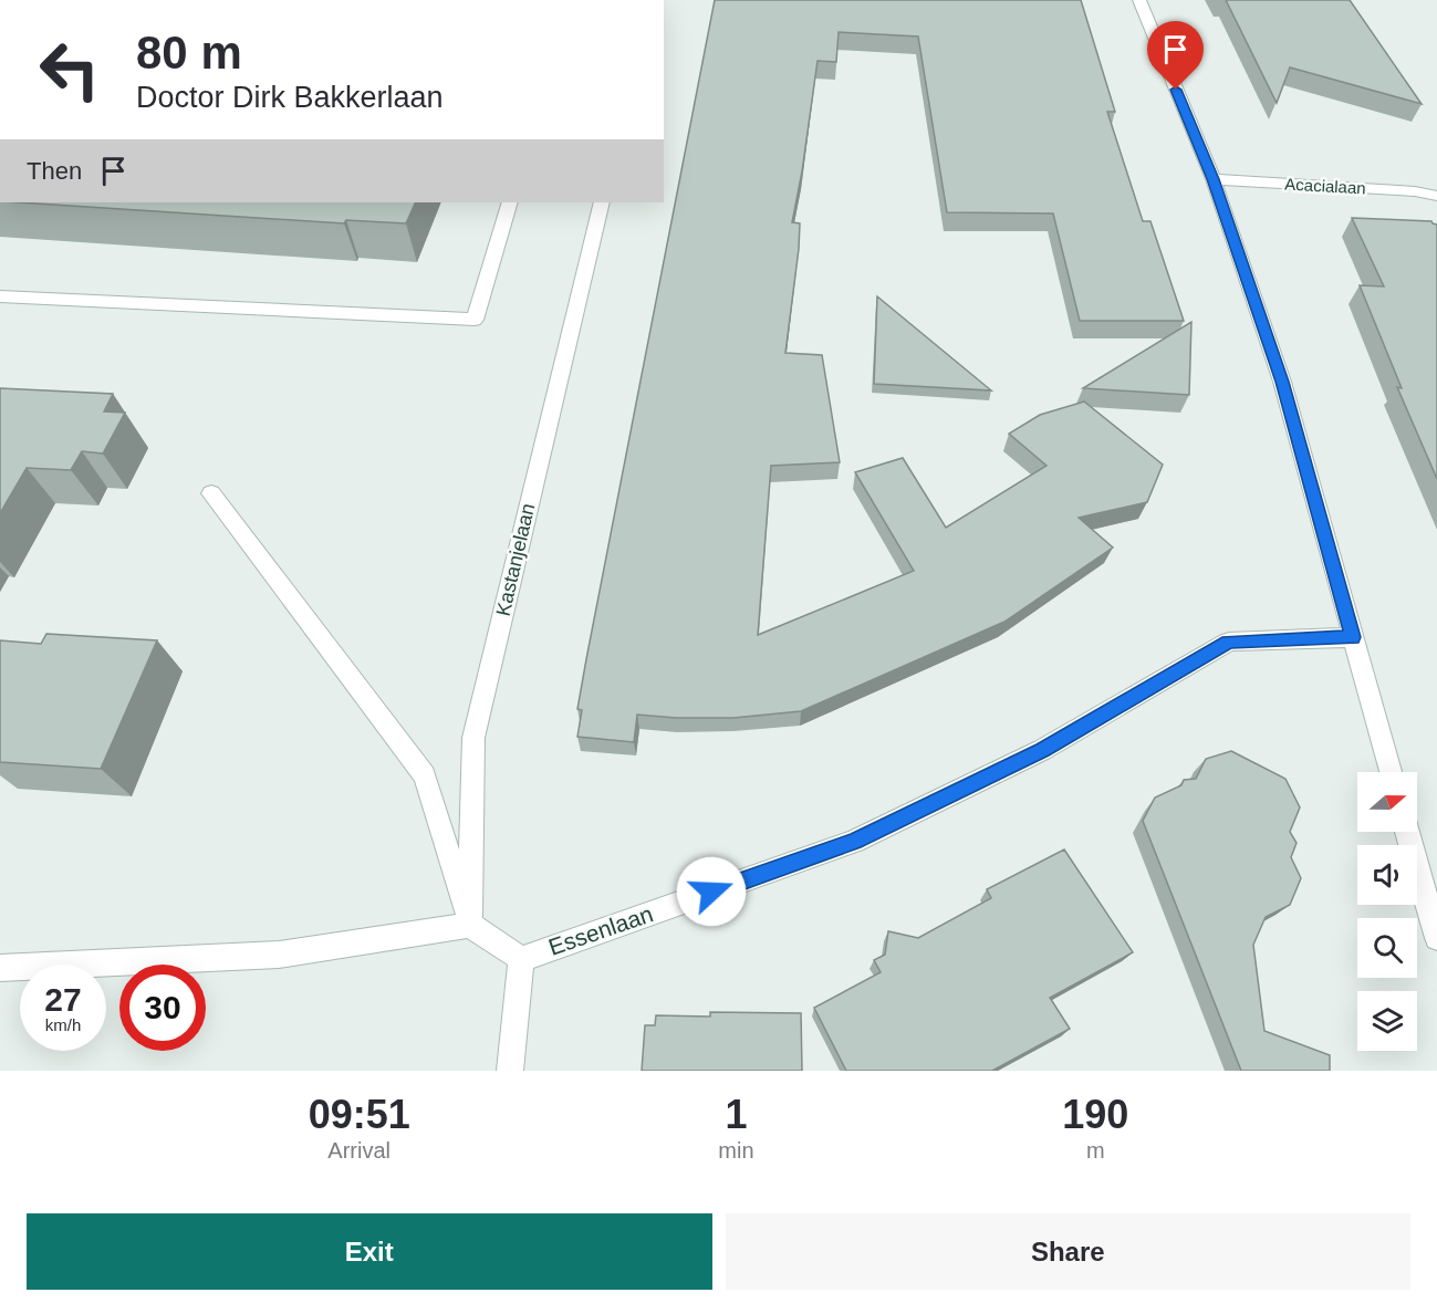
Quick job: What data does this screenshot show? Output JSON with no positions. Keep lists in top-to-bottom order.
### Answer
{
  "streets": {
    "street": ["Acacialaan", "Kastanjelaan", "Essenlaan"]
  },
  "north": "right",
  "page": {
    "turn": ["80 m", "Doctor Dirk Bakkerlaan"],
    "then": "Then",
    "speed": "27 km/h",
    "limit": "30",
    "eta": [
      "09:51",
      "Arrival",
      "1",
      "min",
      "190",
      "m"
    ],
    "buttons": ["Exit", "Share"]
  }
}
